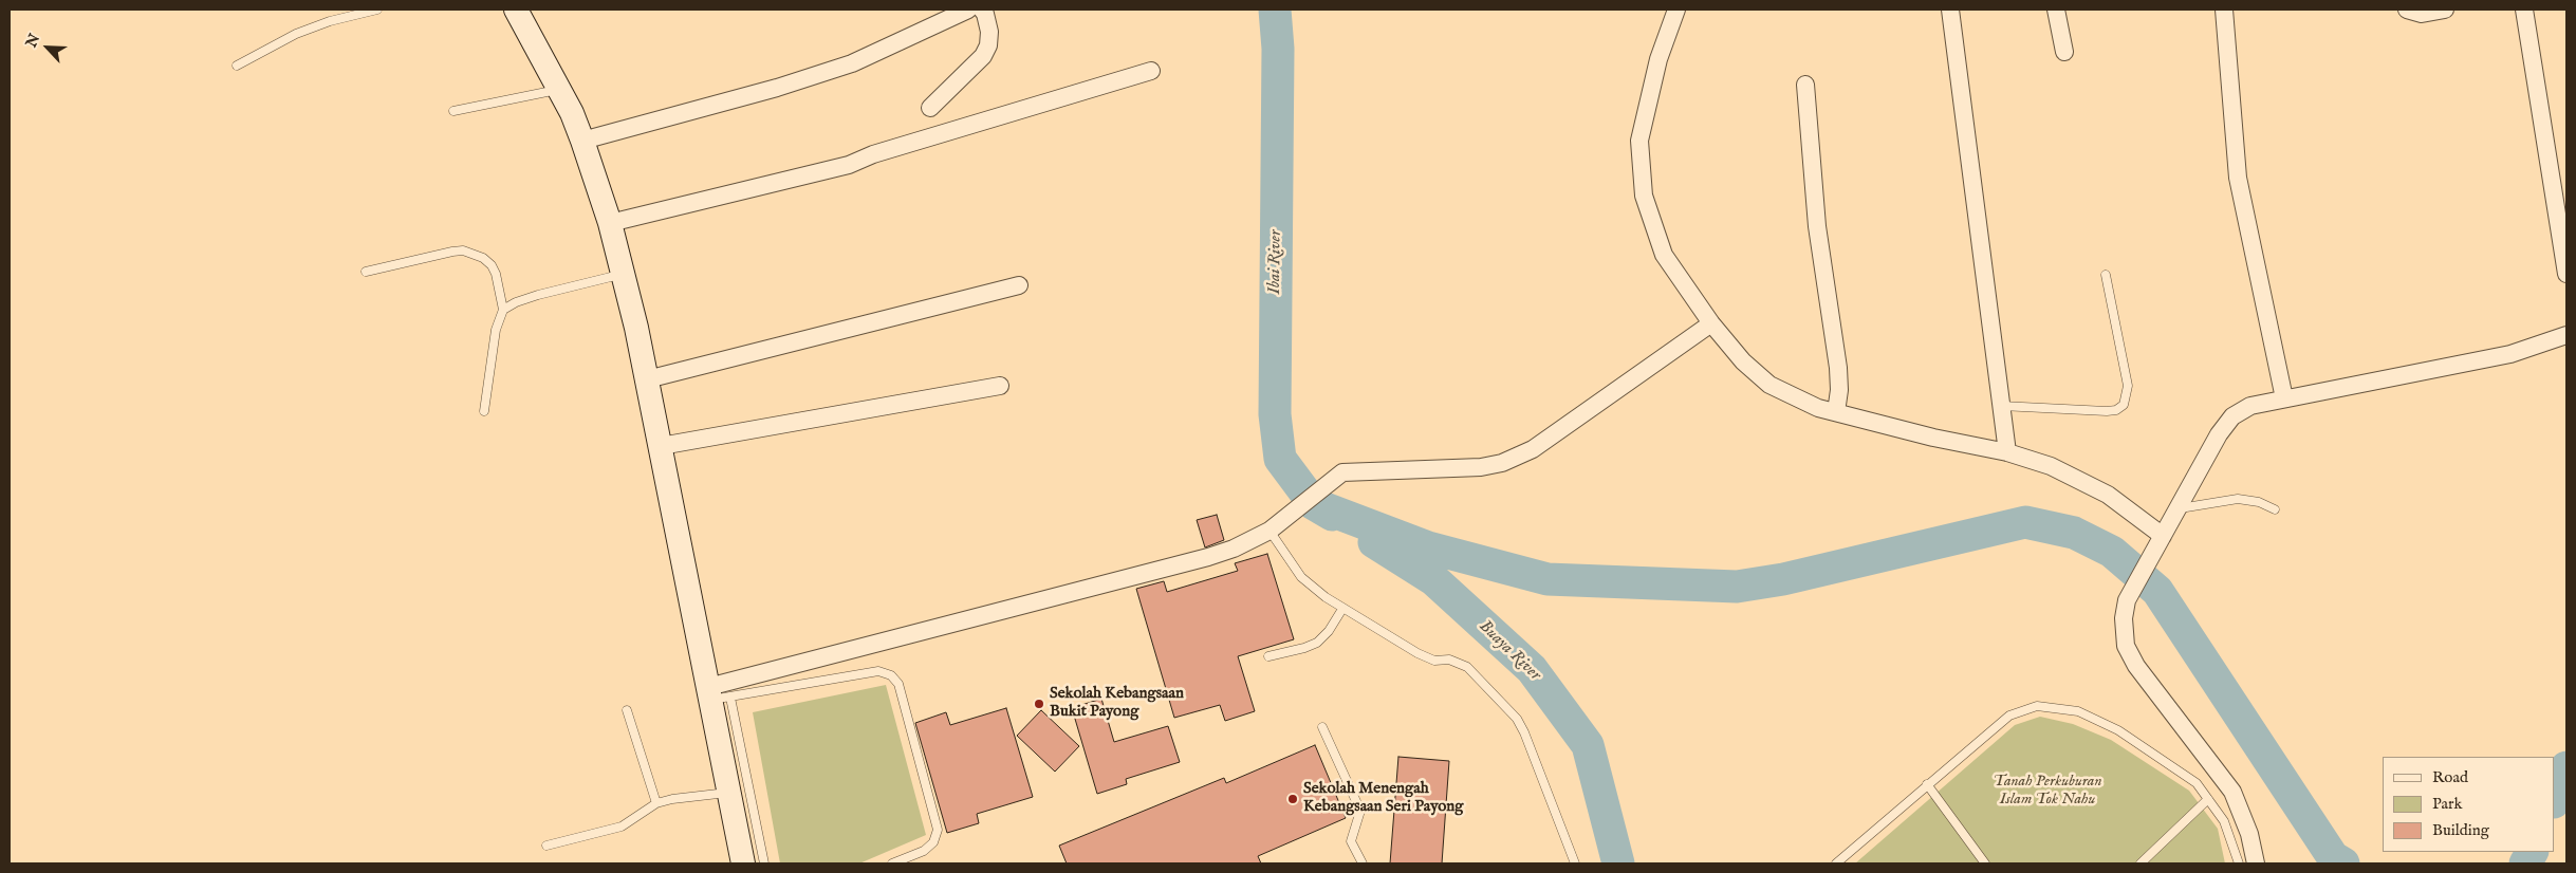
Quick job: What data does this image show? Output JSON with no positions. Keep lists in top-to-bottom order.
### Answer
{
  "water": ["Ibai River", "Buaya River"],
  "parks": ["Tanah Perkuburan Islam Tok Nahu"],
  "places": ["Sekolah Kebangsaan Bukit Payong", "Sekolah Menengah Kebangsaan Seri Payong"],
  "legend": ["Road", "Park", "Building"],
  "north": "top left"
}
